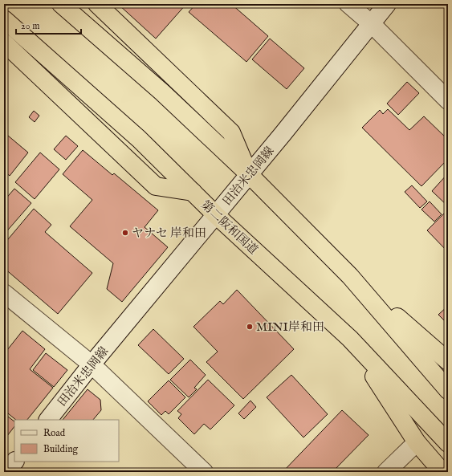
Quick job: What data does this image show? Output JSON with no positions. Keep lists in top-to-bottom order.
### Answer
{
  "streets": {
    "highway": ["第二阪和国道"],
    "main road": ["田治米忠岡線"]
  },
  "crossings": [
    ["田治米忠岡線", "第二阪和国道"]
  ],
  "places": ["ヤナセ 岸和田", "MINI岸和田"],
  "legend": ["Road", "Building"],
  "scale_bar": "20 m"
}
